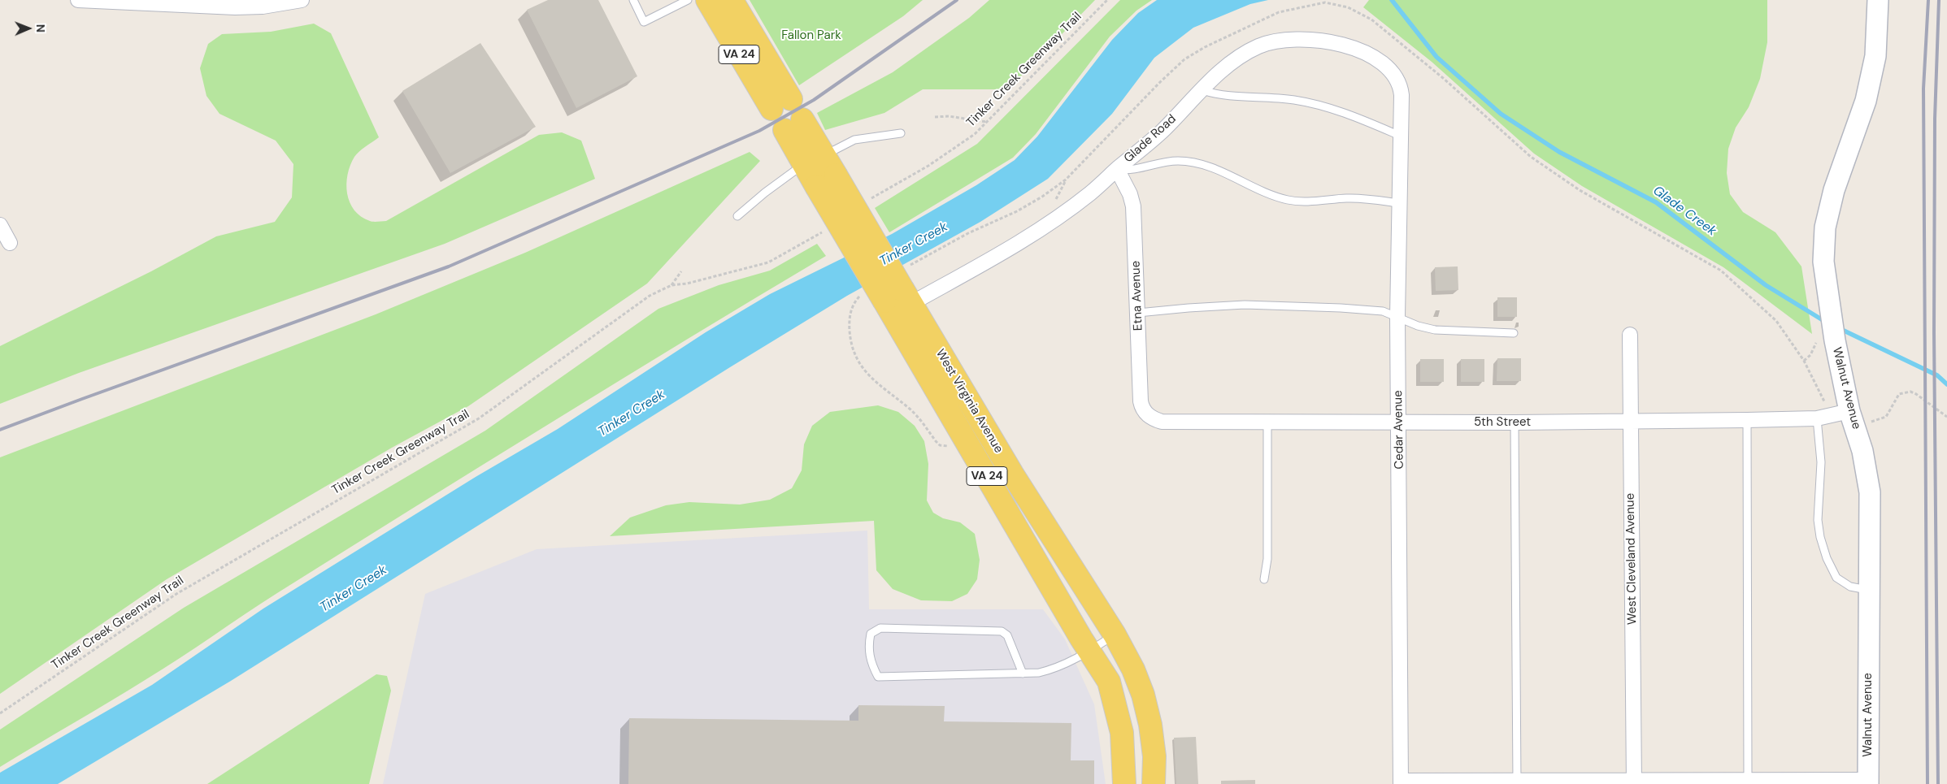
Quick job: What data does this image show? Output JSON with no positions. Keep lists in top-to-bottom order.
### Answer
{
  "streets": {
    "main road": ["VA 24", "West Virginia Avenue"],
    "street": [
      "Glade Road",
      "Etna Avenue",
      "Walnut Avenue",
      "5th Street",
      "Cedar Avenue",
      "West Cleveland Avenue"
    ],
    "path": ["Tinker Creek Greenway Trail"]
  },
  "crossings": [
    ["VA 24", "West Virginia Avenue"],
    ["Glade Road", "Etna Avenue"],
    ["Glade Road", "West Virginia Avenue"],
    ["Glade Road", "Cedar Avenue"],
    ["Etna Avenue", "5th Street"],
    ["Walnut Avenue", "5th Street"],
    ["5th Street", "Cedar Avenue"],
    ["5th Street", "West Cleveland Avenue"]
  ],
  "water": ["Glade Creek", "Tinker Creek"],
  "parks": ["Fallon Park"],
  "north": "right"
}
